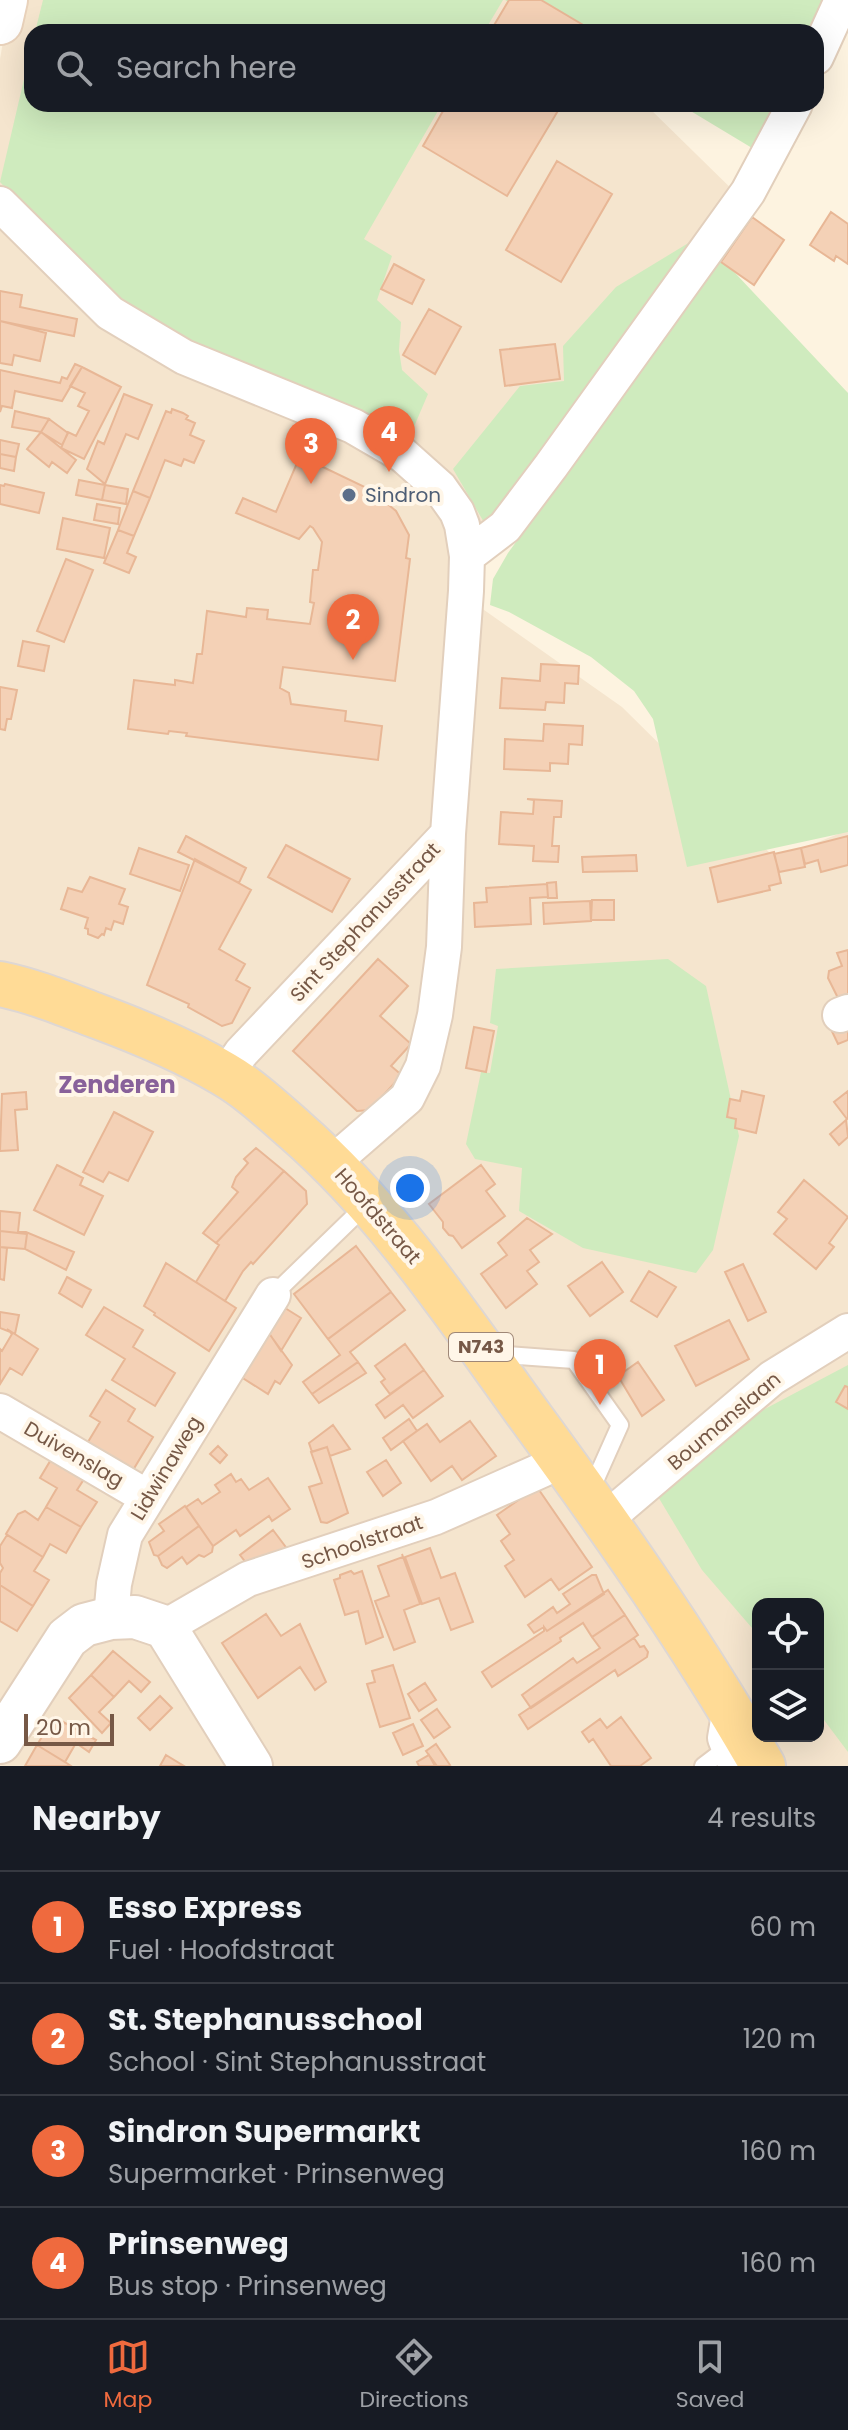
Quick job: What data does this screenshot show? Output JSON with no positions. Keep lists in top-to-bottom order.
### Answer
{
  "streets": {
    "main road": ["Hoofdstraat", "N743"],
    "street": [
      "Sint Stephanusstraat",
      "Boumanslaan",
      "Duivenslag",
      "Lidwinaweg",
      "Schoolstraat"
    ]
  },
  "crossings": [
    ["Sint Stephanusstraat", "Hoofdstraat"],
    ["Hoofdstraat", "Boumanslaan"],
    ["Hoofdstraat", "Lidwinaweg"],
    ["Hoofdstraat", "Schoolstraat"],
    ["Duivenslag", "Lidwinaweg"]
  ],
  "districts": ["Zenderen"],
  "places": ["Sindron"],
  "scale_bar": "20 m",
  "page": {
    "search": "Search here",
    "pins": [
      "4",
      "3",
      "2",
      "1"
    ],
    "scale": "20 m",
    "heading": ["Nearby", "4 results"],
    "list": [
      {
        "mark": "1",
        "name": "Esso Express",
        "note": "Fuel · Hoofdstraat",
        "value": "60 m"
      },
      {
        "mark": "2",
        "name": "St. Stephanusschool",
        "note": "School · Sint Stephanusstraat",
        "value": "120 m"
      },
      {
        "mark": "3",
        "name": "Sindron Supermarkt",
        "note": "Supermarket · Prinsenweg",
        "value": "160 m"
      },
      {
        "mark": "4",
        "name": "Prinsenweg",
        "note": "Bus stop · Prinsenweg",
        "value": "160 m"
      }
    ],
    "nav": ["Map", "Directions", "Saved"]
  }
}
